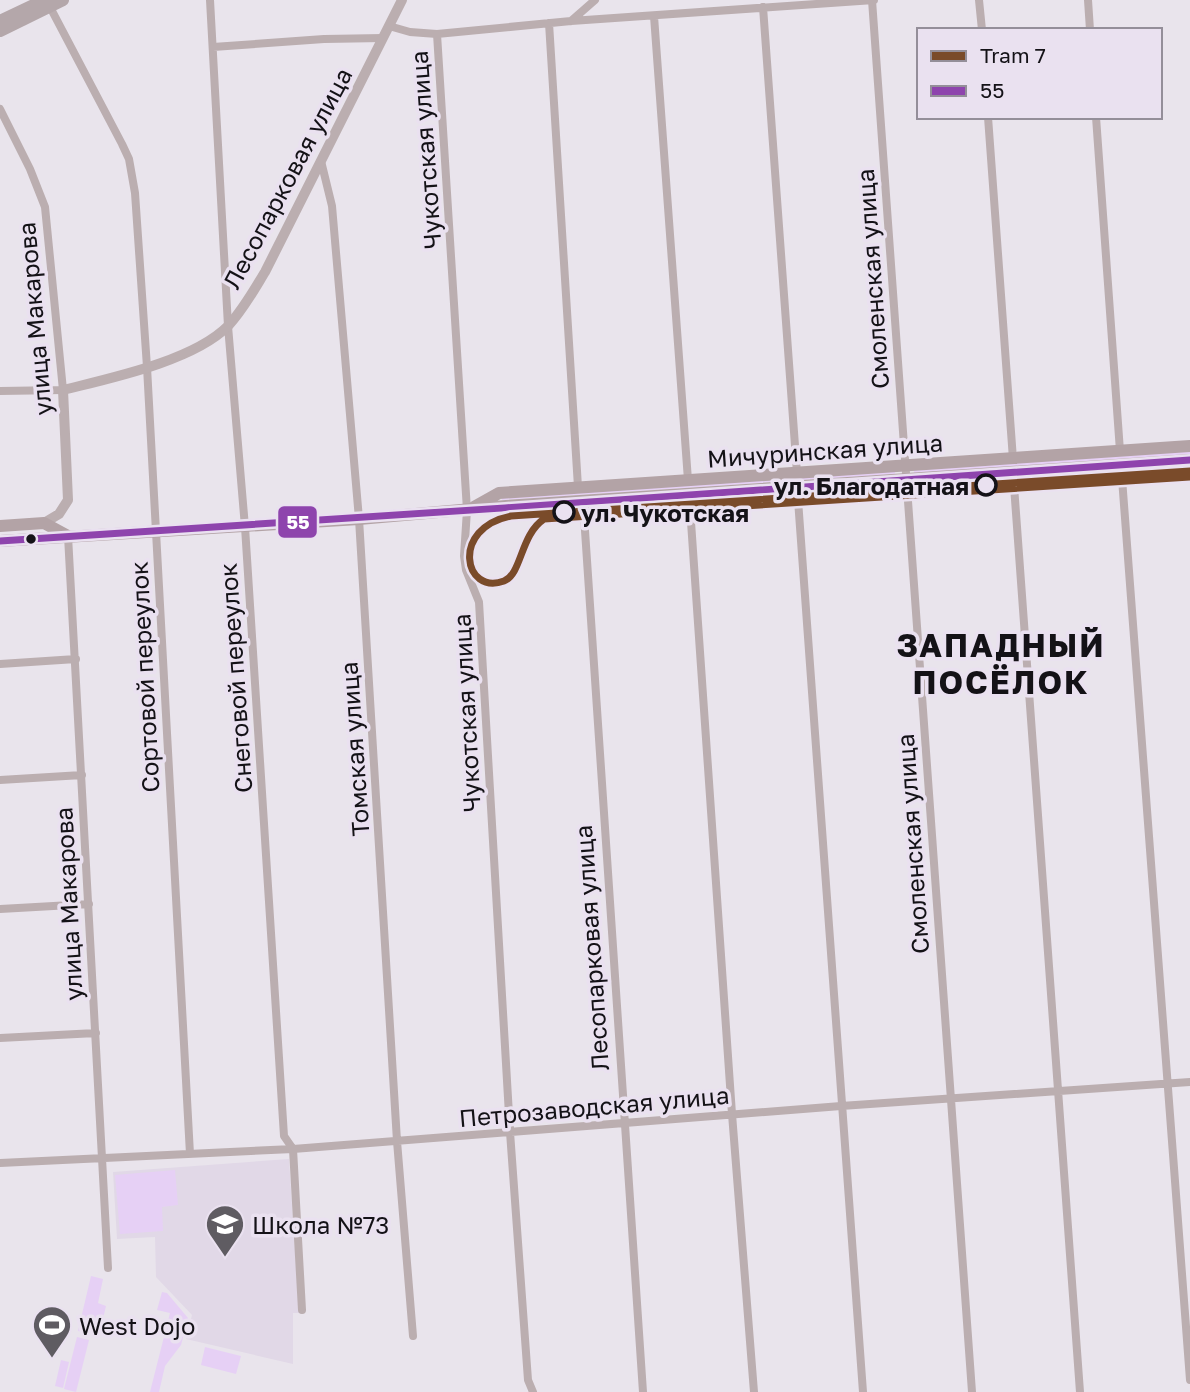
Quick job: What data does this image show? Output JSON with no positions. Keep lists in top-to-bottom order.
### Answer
{
  "streets": {
    "main road": ["Мичуринская улица"],
    "street": [
      "Чукотская улица",
      "Лесопарковая улица",
      "Смоленская улица",
      "улица Макарова",
      "Сортовой переулок",
      "Снеговой переулок",
      "Томская улица",
      "Петрозаводская улица"
    ]
  },
  "crossings": [
    ["Чукотская улица", "Мичуринская улица"],
    ["Чукотская улица", "Петрозаводская улица"],
    ["Лесопарковая улица", "улица Макарова"],
    ["Лесопарковая улица", "Мичуринская улица"],
    ["Лесопарковая улица", "Сортовой переулок"],
    ["Лесопарковая улица", "Снеговой переулок"],
    ["Лесопарковая улица", "Томская улица"],
    ["Лесопарковая улица", "Петрозаводская улица"],
    ["Смоленская улица", "Мичуринская улица"],
    ["Смоленская улица", "Петрозаводская улица"],
    ["улица Макарова", "Мичуринская улица"],
    ["улица Макарова", "Петрозаводская улица"],
    ["Мичуринская улица", "Сортовой переулок"],
    ["Мичуринская улица", "Снеговой переулок"],
    ["Мичуринская улица", "Томская улица"],
    ["Сортовой переулок", "Петрозаводская улица"],
    ["Снеговой переулок", "Петрозаводская улица"],
    ["Томская улица", "Петрозаводская улица"]
  ],
  "districts": ["ЗАПАДНЫЙ ПОСЁЛОК"],
  "places": {
    "other": ["ул. Благодатная", "ул. Чукотская"],
    "school or university": ["Школа №73"],
    "sports": ["West Dojo"]
  },
  "lines": ["transit line 55", "tram line 7"],
  "legend": ["Tram 7", "55"]
}
